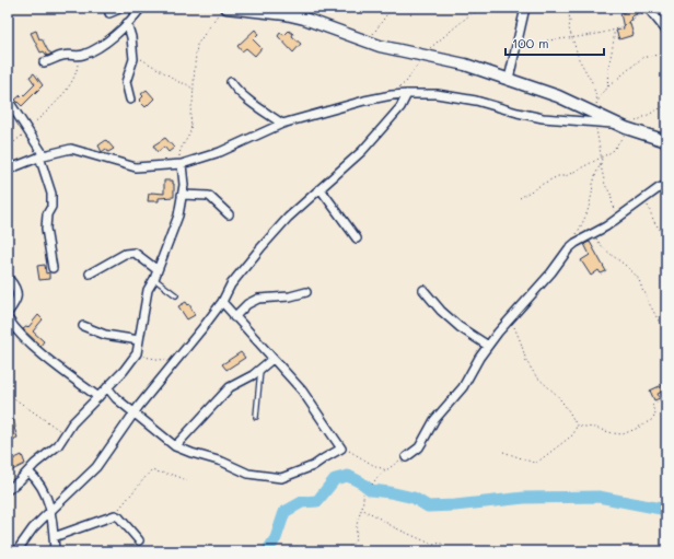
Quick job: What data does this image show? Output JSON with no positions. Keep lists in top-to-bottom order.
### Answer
{
  "scale_bar": "100 m"
}
